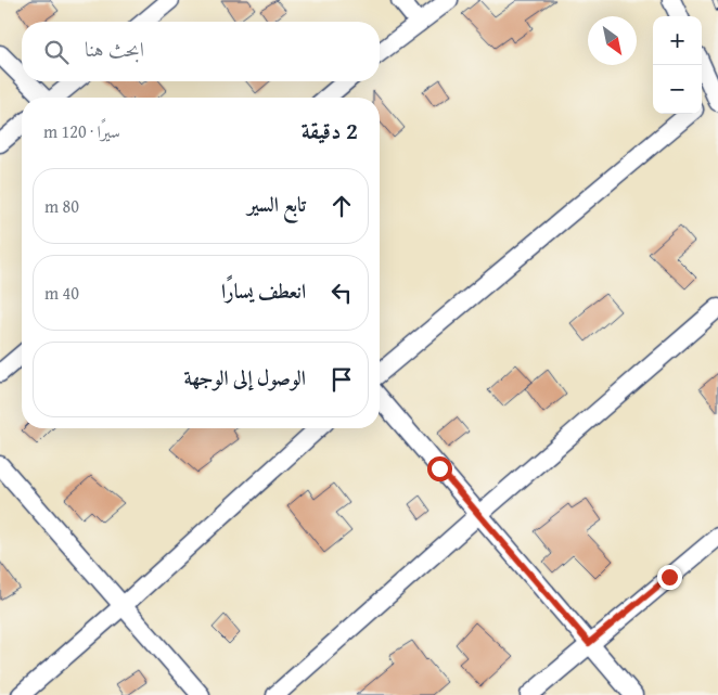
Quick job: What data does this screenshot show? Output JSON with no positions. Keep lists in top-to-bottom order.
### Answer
{
  "north": "bottom right",
  "page": {
    "map_buttons": ["+", "−"],
    "search": "ابحث هنا",
    "heading": ["2 دقيقة", "سيرًا · 120 m"],
    "list": [
      ["تابع السير", "80 m"],
      ["انعطف يسارًا", "40 m"],
      "الوصول إلى الوجهة"
    ]
  }
}
